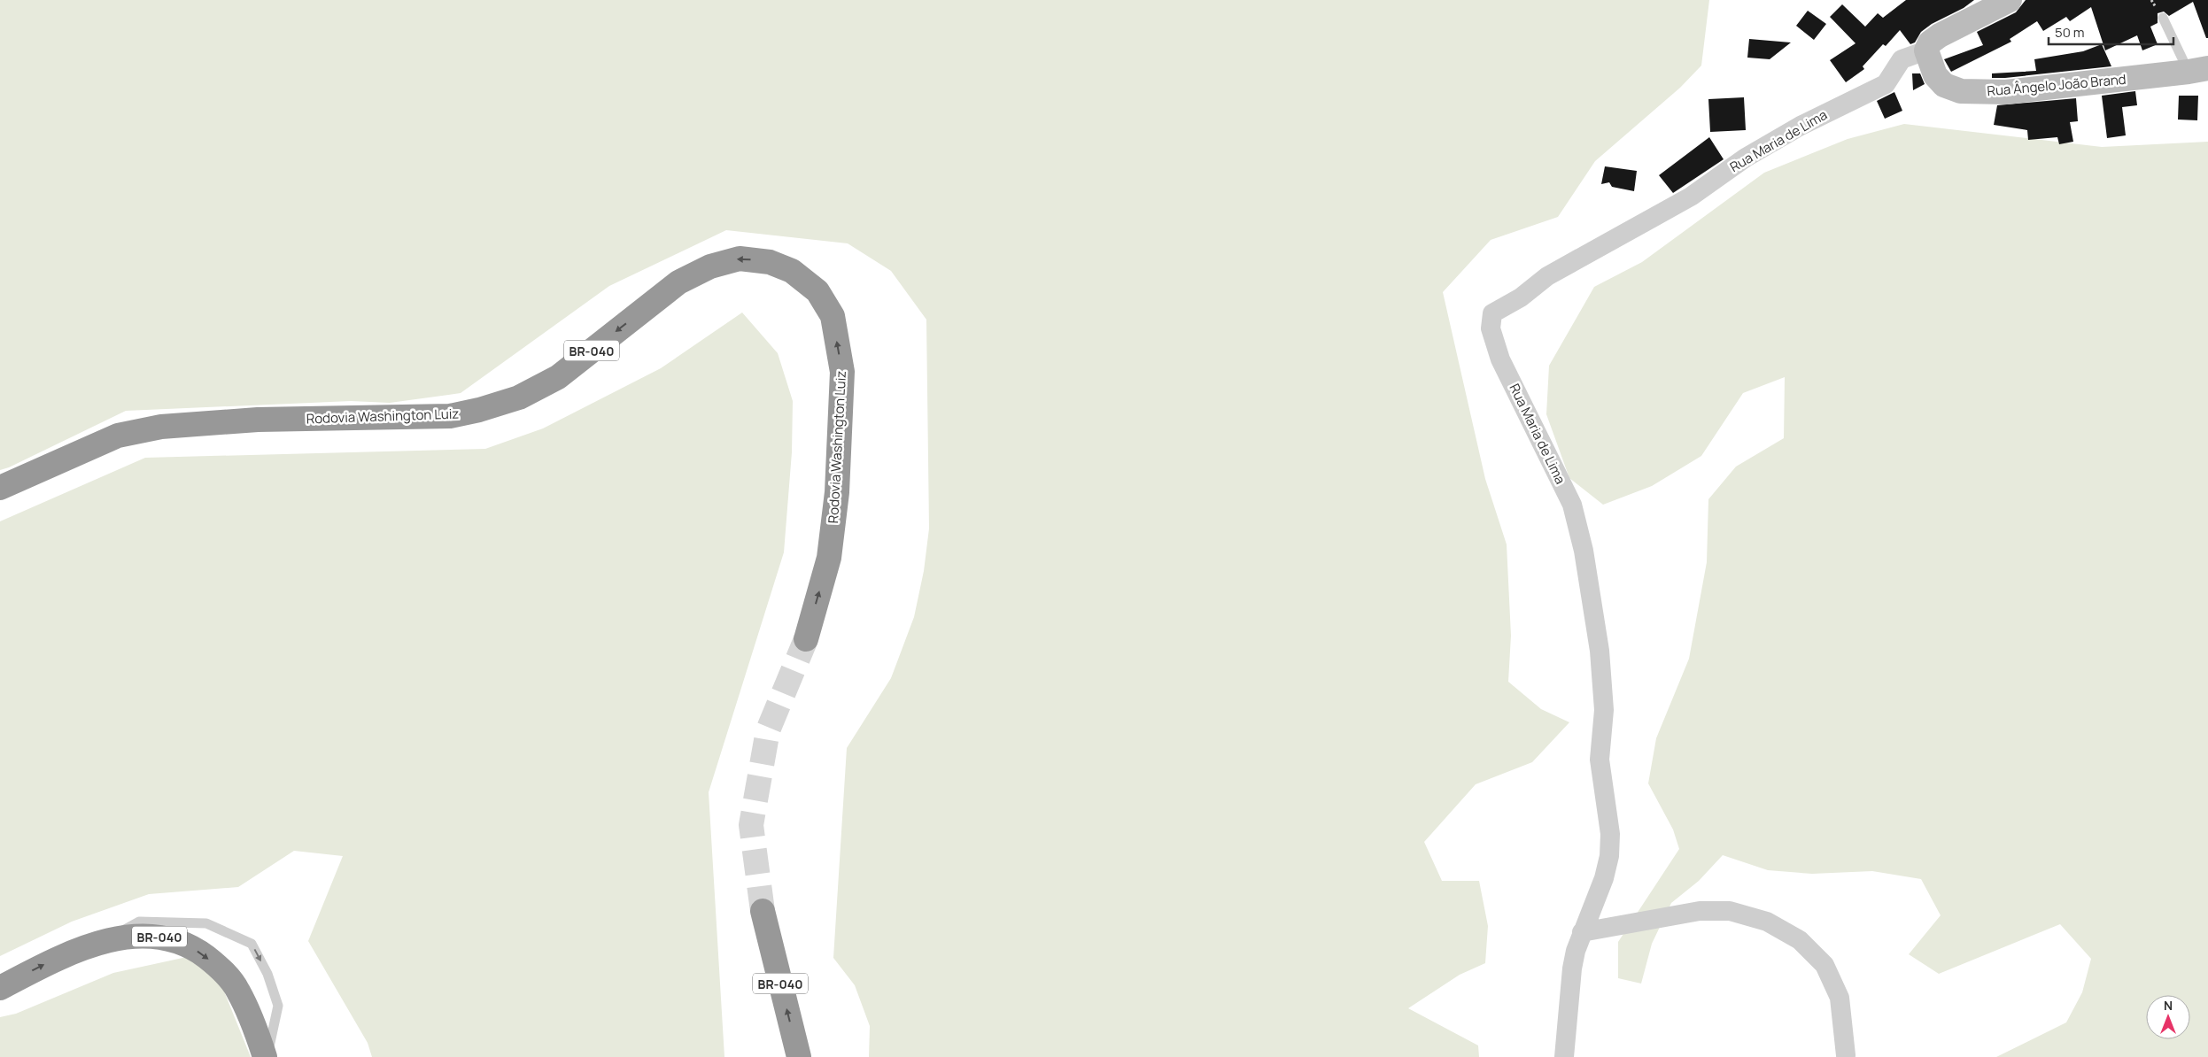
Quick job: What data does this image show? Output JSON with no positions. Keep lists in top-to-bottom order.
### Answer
{
  "streets": {
    "highway": ["BR-040", "Rodovia Washington Luiz"],
    "street": ["Rua Ângelo João Brand", "Rua Maria de Lima"]
  },
  "crossings": [
    ["Rua Ângelo João Brand", "Rua Maria de Lima"]
  ],
  "scale_bar": "50 m",
  "north": "top"
}
